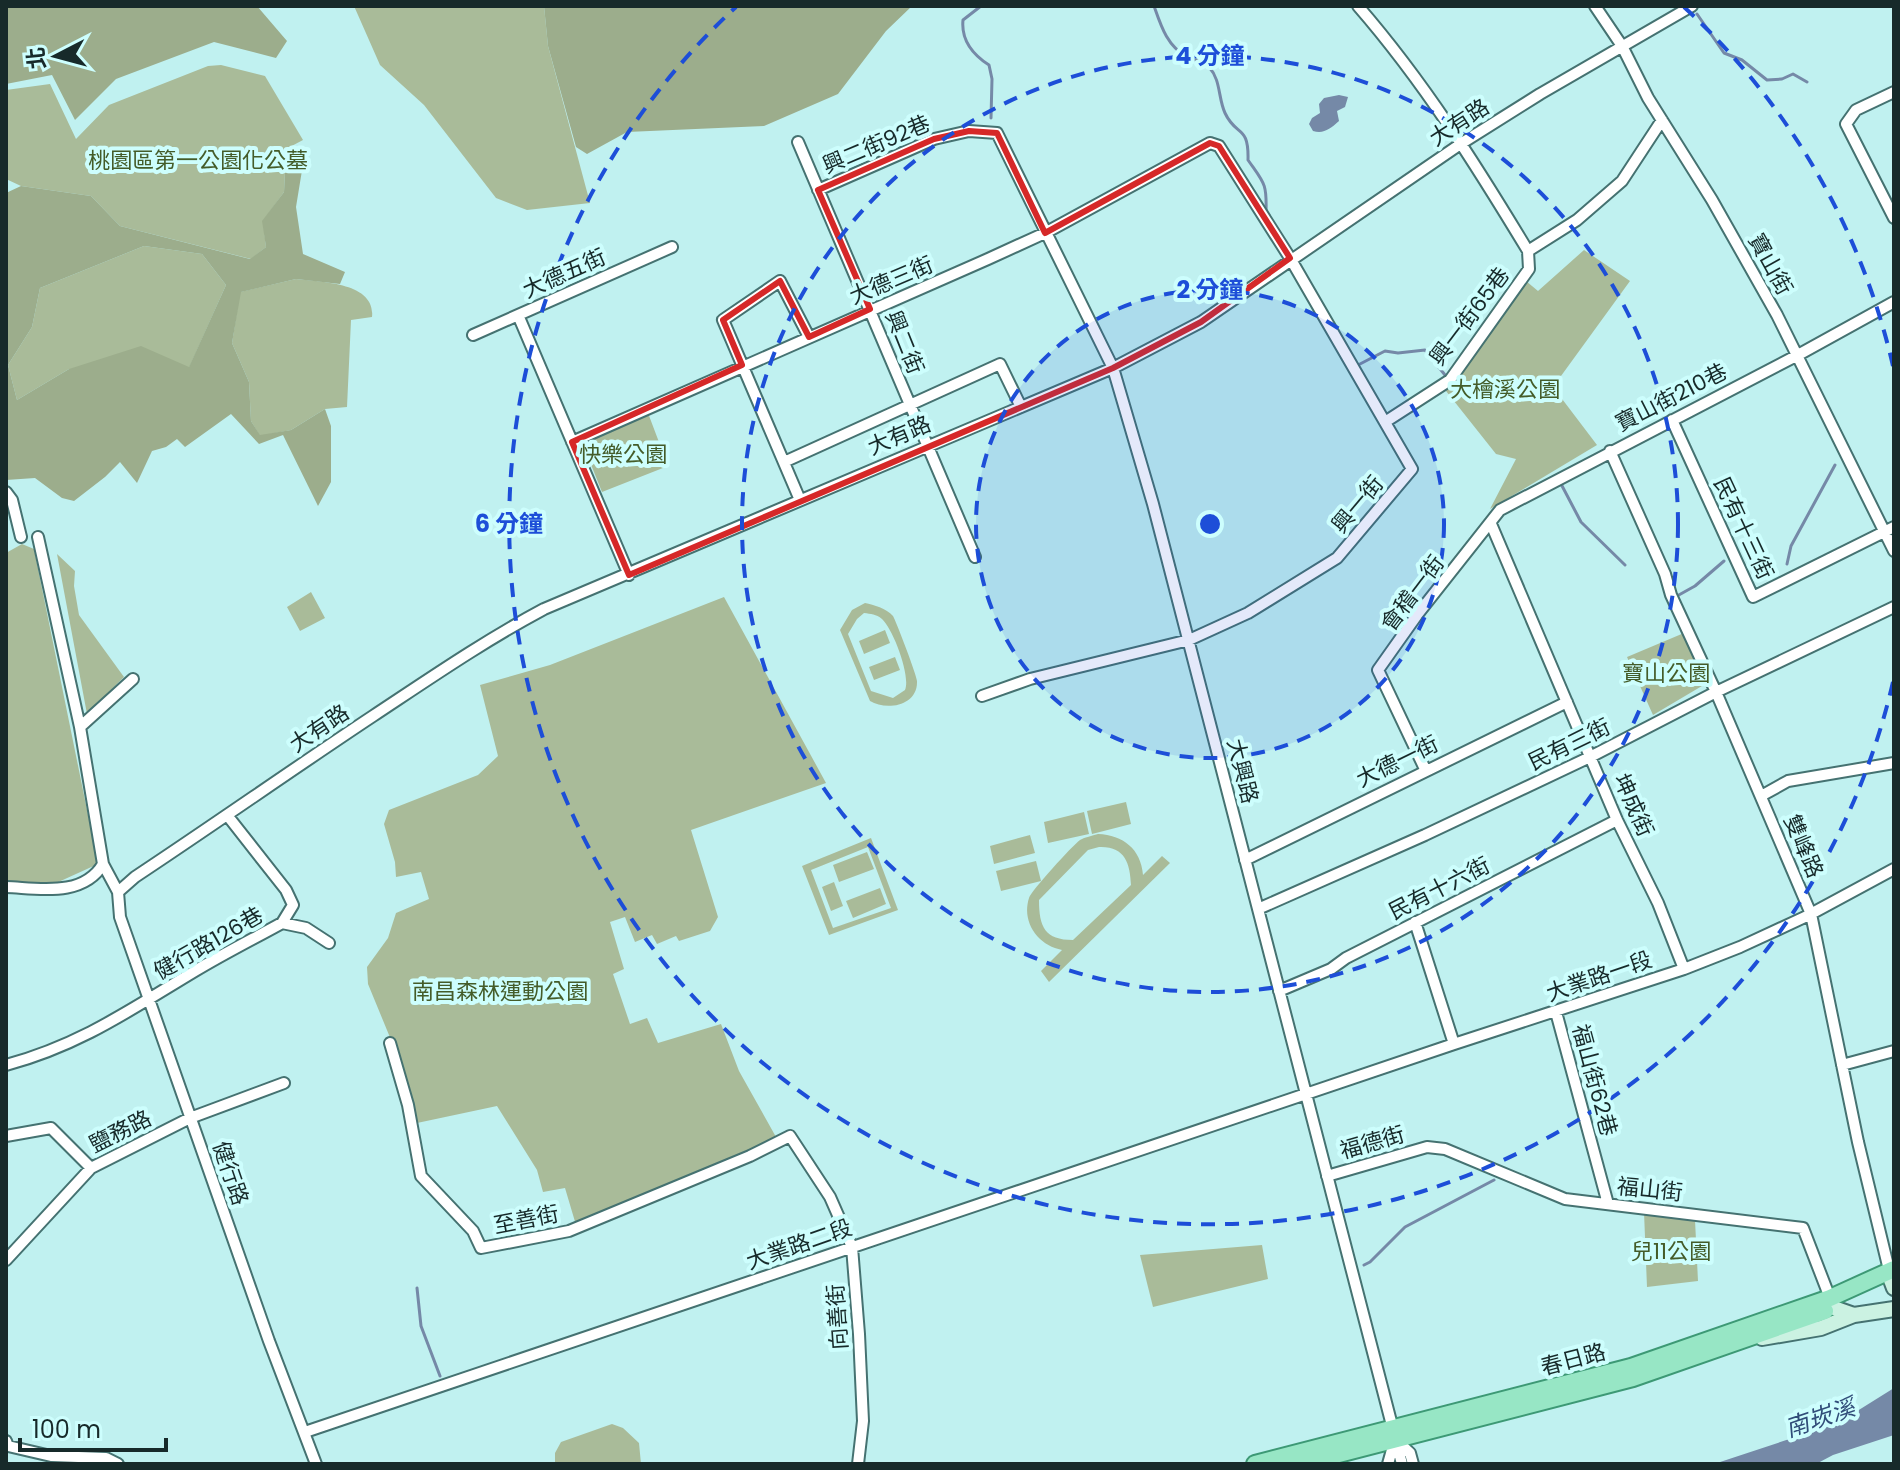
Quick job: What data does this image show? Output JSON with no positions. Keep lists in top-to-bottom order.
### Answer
{
  "streets": {
    "main road": ["春日路"],
    "street": [
      "大有路",
      "興二街92巷",
      "寶山街",
      "大德五街",
      "大德三街",
      "興一街65巷",
      "興二街",
      "寶山街210巷",
      "興一街",
      "民有十三街",
      "會稽一街",
      "民有三街",
      "大德一街",
      "大興路",
      "坤成街",
      "雙峰路",
      "民有十六街",
      "健行路126巷",
      "大業路一段",
      "福山街62巷",
      "鹽務路",
      "福德街",
      "健行路",
      "福山街",
      "至善街",
      "大業路二段",
      "向善街"
    ]
  },
  "crossings": [
    ["大有路", "寶山街"],
    ["大有路", "興一街65巷"],
    ["大有路", "興二街"],
    ["大有路", "興一街"],
    ["大有路", "大興路"],
    ["大有路", "健行路"],
    ["興二街92巷", "興二街"],
    ["興二街92巷", "大興路"],
    ["寶山街", "興一街65巷"],
    ["寶山街", "寶山街210巷"],
    ["寶山街", "民有十三街"],
    ["大德三街", "興二街"],
    ["大德三街", "興一街"],
    ["大德三街", "大興路"],
    ["興一街65巷", "興一街"],
    ["寶山街210巷", "民有十三街"],
    ["寶山街210巷", "會稽一街"],
    ["寶山街210巷", "雙峰路"],
    ["興一街", "大興路"],
    ["會稽一街", "大德一街"],
    ["會稽一街", "坤成街"],
    ["民有三街", "大興路"],
    ["民有三街", "坤成街"],
    ["民有三街", "雙峰路"],
    ["大德一街", "大興路"],
    ["大德一街", "坤成街"],
    ["大興路", "民有十六街"],
    ["大興路", "大業路一段"],
    ["大興路", "福德街"],
    ["大興路", "大業路二段"],
    ["大興路", "春日路"],
    ["坤成街", "民有十六街"],
    ["坤成街", "大業路一段"],
    ["雙峰路", "大業路一段"],
    ["雙峰路", "春日路"],
    ["健行路126巷", "健行路"],
    ["大業路一段", "福山街62巷"],
    ["大業路一段", "大業路二段"],
    ["福山街62巷", "福山街"],
    ["鹽務路", "健行路"],
    ["福德街", "福山街"],
    ["健行路", "大業路二段"],
    ["福山街", "春日路"],
    ["至善街", "向善街"],
    ["大業路二段", "向善街"]
  ],
  "water": ["南崁溪"],
  "parks": [
    "桃園區第一公園化公墓",
    "大檜溪公園",
    "快樂公園",
    "寶山公園",
    "南昌森林運動公園",
    "兒11公園"
  ],
  "scale_bar": "100 m",
  "north": "left",
  "rings": ["4 分鐘", "2 分鐘", "6 分鐘"]
}
